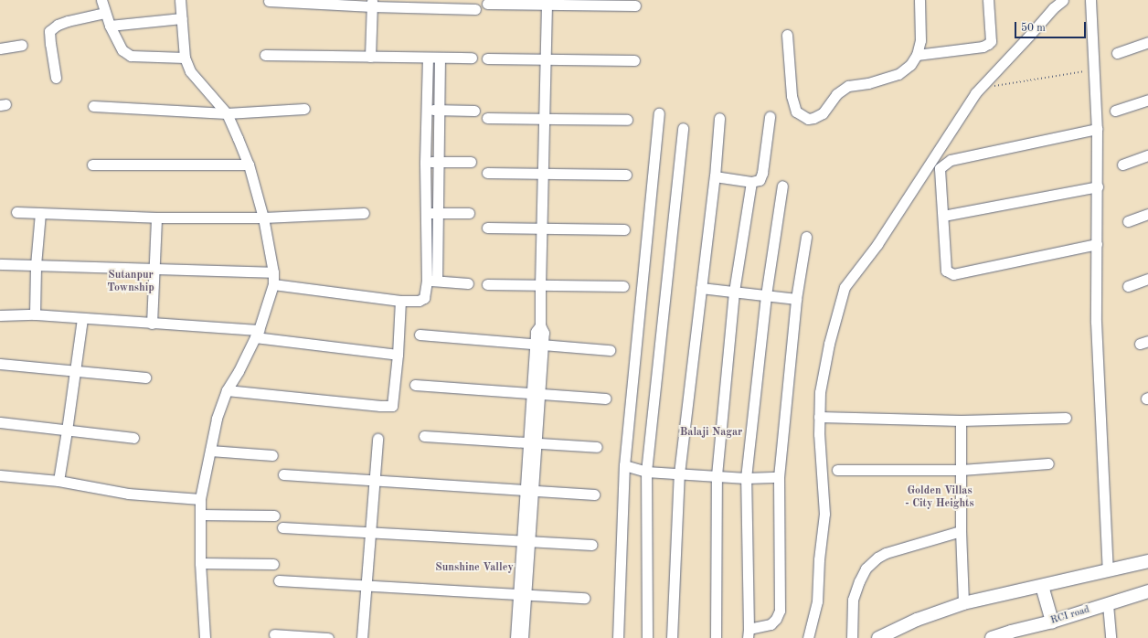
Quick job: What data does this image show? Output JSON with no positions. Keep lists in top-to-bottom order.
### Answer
{
  "streets": {
    "main road": ["RCI road"]
  },
  "districts": [
    "Sutanpur Township",
    "Balaji Nagar",
    "Golden Villas - City Heights",
    "Sunshine Valley"
  ],
  "scale_bar": "50 m"
}
